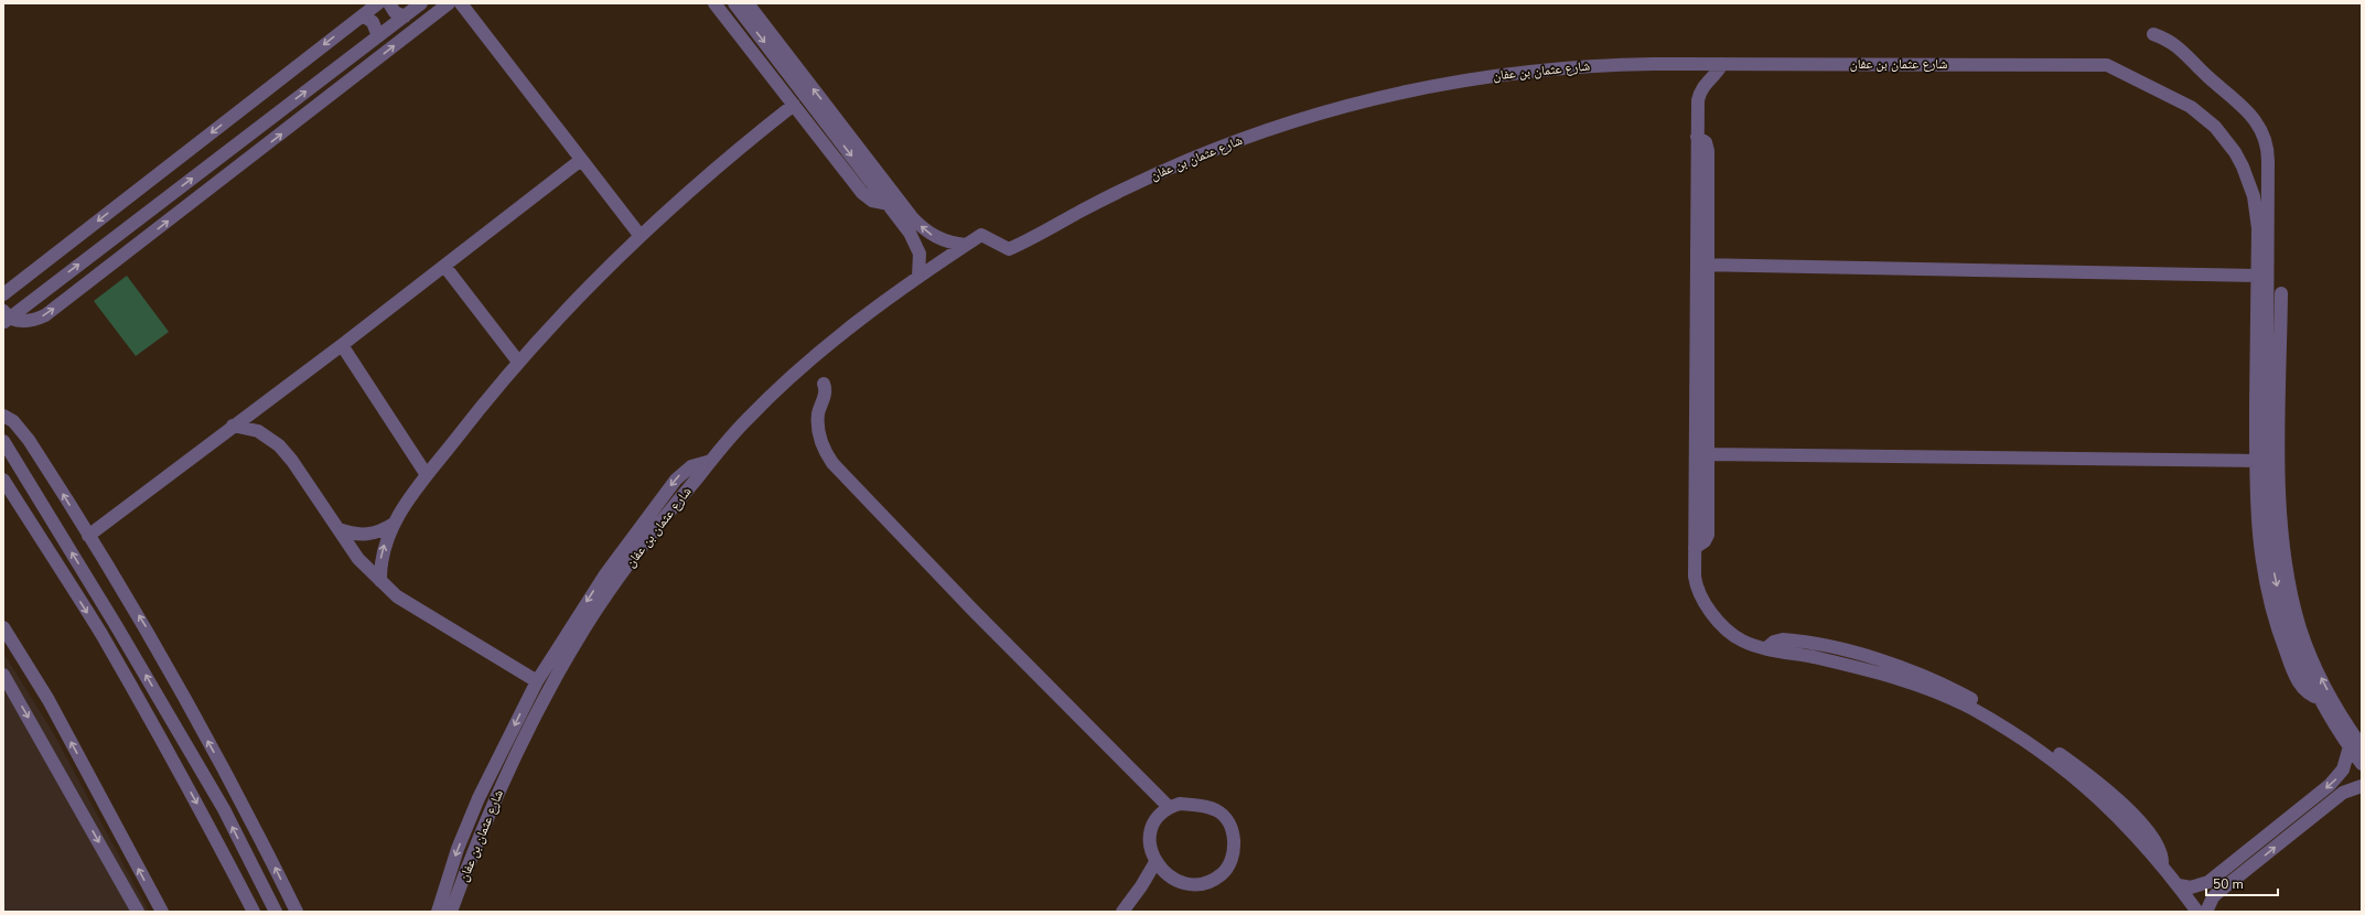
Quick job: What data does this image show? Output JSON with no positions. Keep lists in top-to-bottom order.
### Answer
{
  "streets": {
    "street": ["شارع عثمان بن عفان"]
  },
  "scale_bar": "50 m"
}
